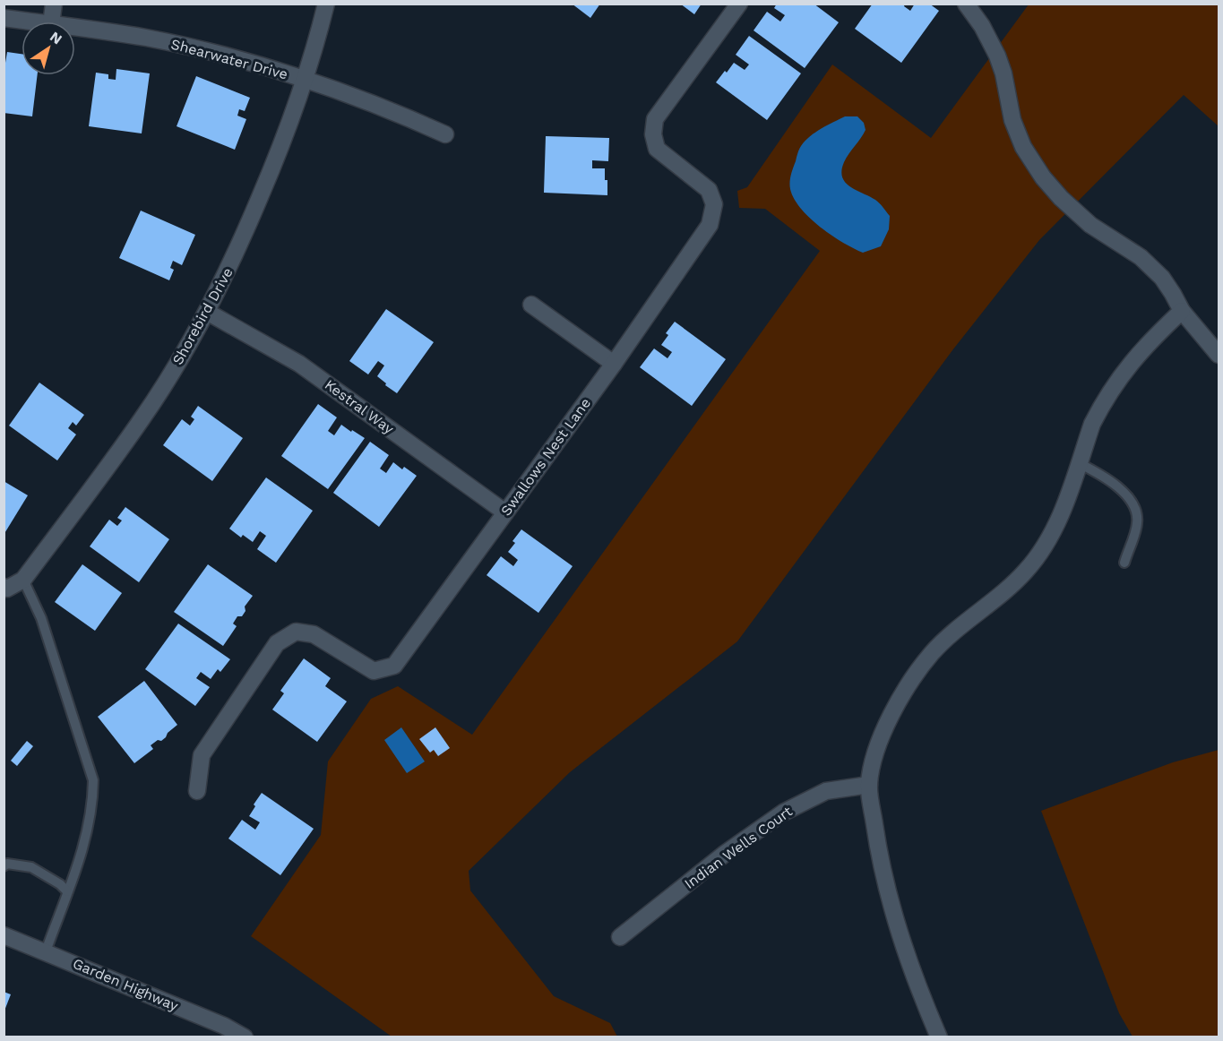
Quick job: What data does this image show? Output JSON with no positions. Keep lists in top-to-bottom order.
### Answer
{
  "streets": {
    "street": [
      "Shearwater Drive",
      "Shorebird Drive",
      "Kestral Way",
      "Swallows Nest Lane",
      "Indian Wells Court",
      "Garden Highway"
    ]
  },
  "crossings": [
    ["Shearwater Drive", "Shorebird Drive"],
    ["Shorebird Drive", "Kestral Way"],
    ["Kestral Way", "Swallows Nest Lane"]
  ],
  "north": "top right"
}
